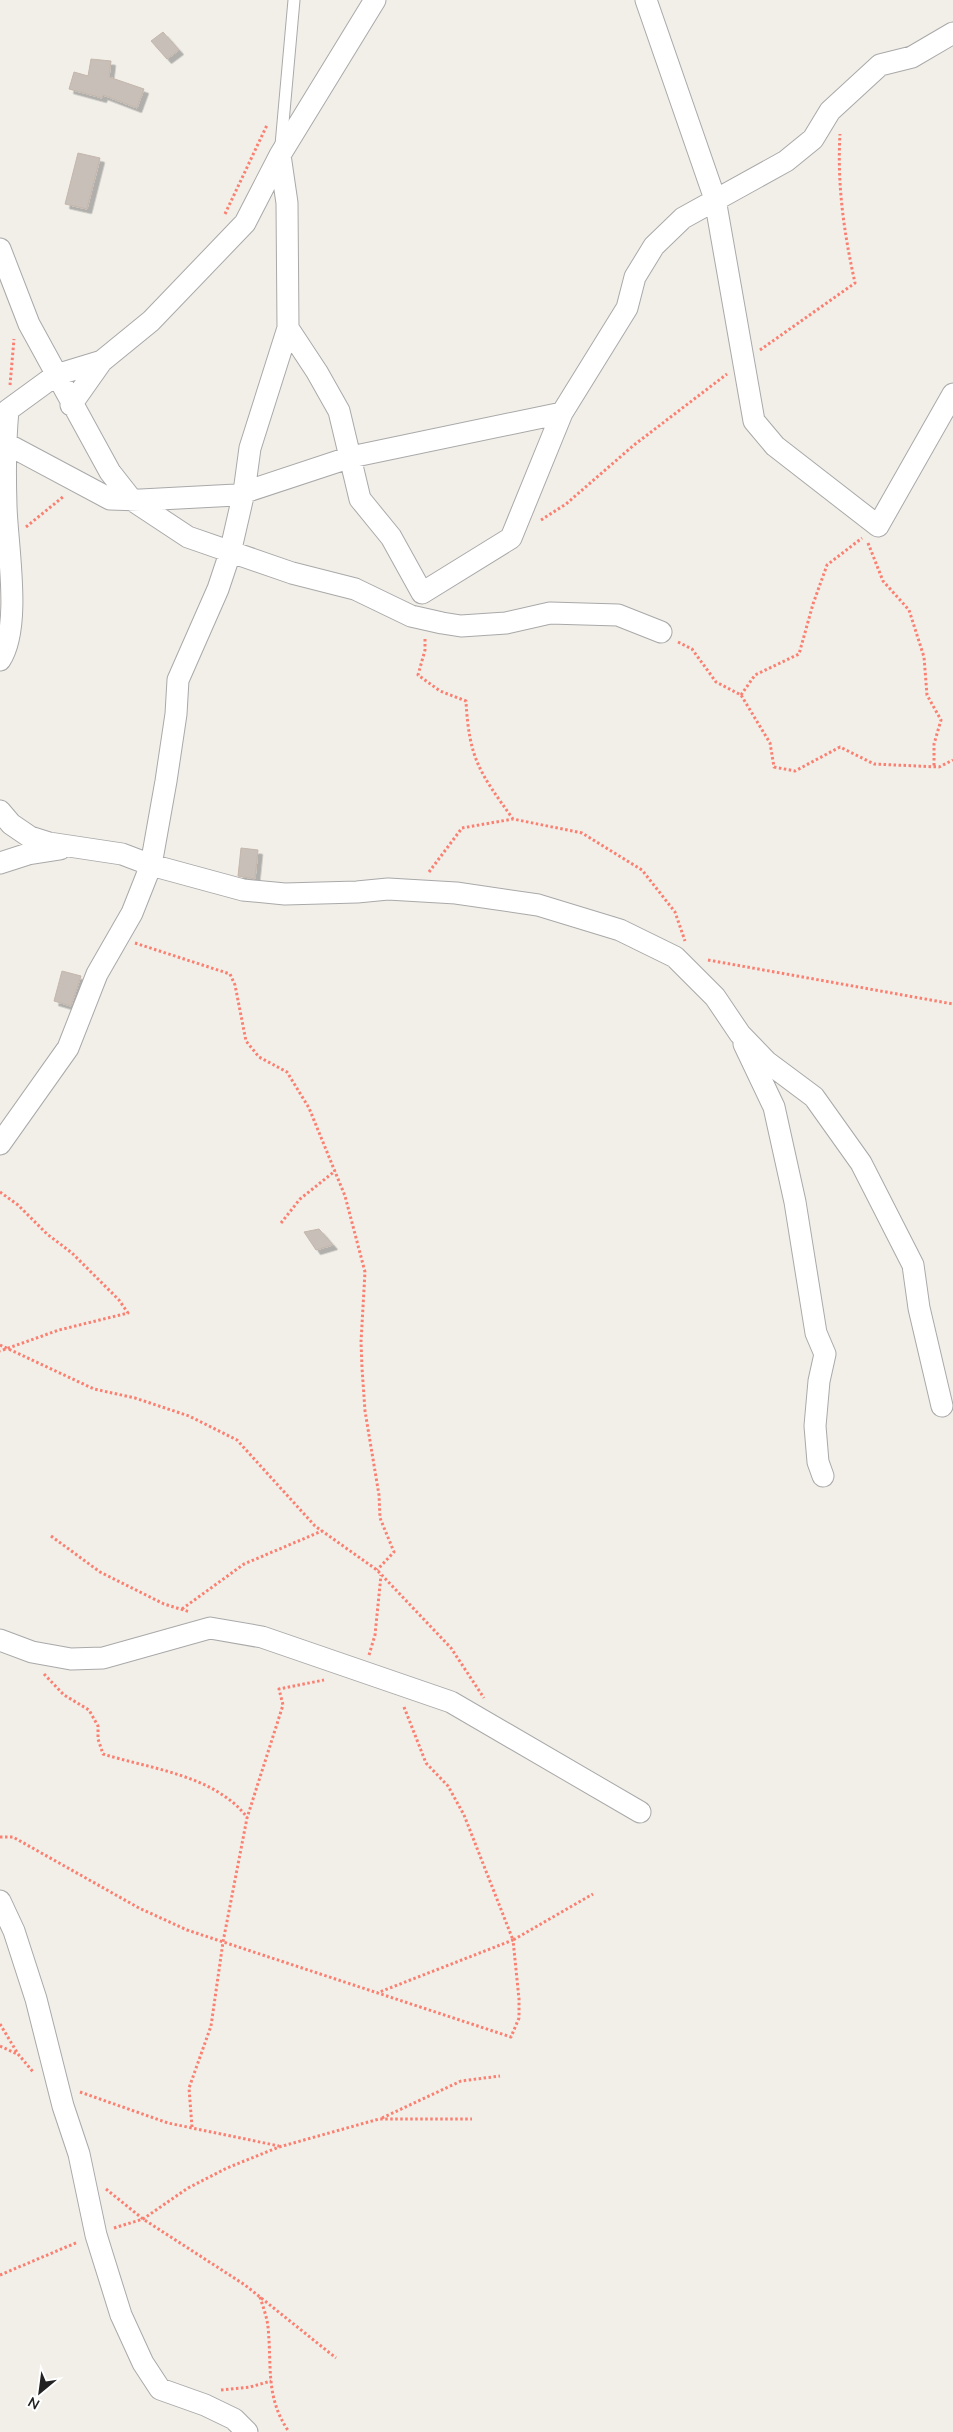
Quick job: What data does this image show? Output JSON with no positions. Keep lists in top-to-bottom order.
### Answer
{
  "north": "bottom left"
}
